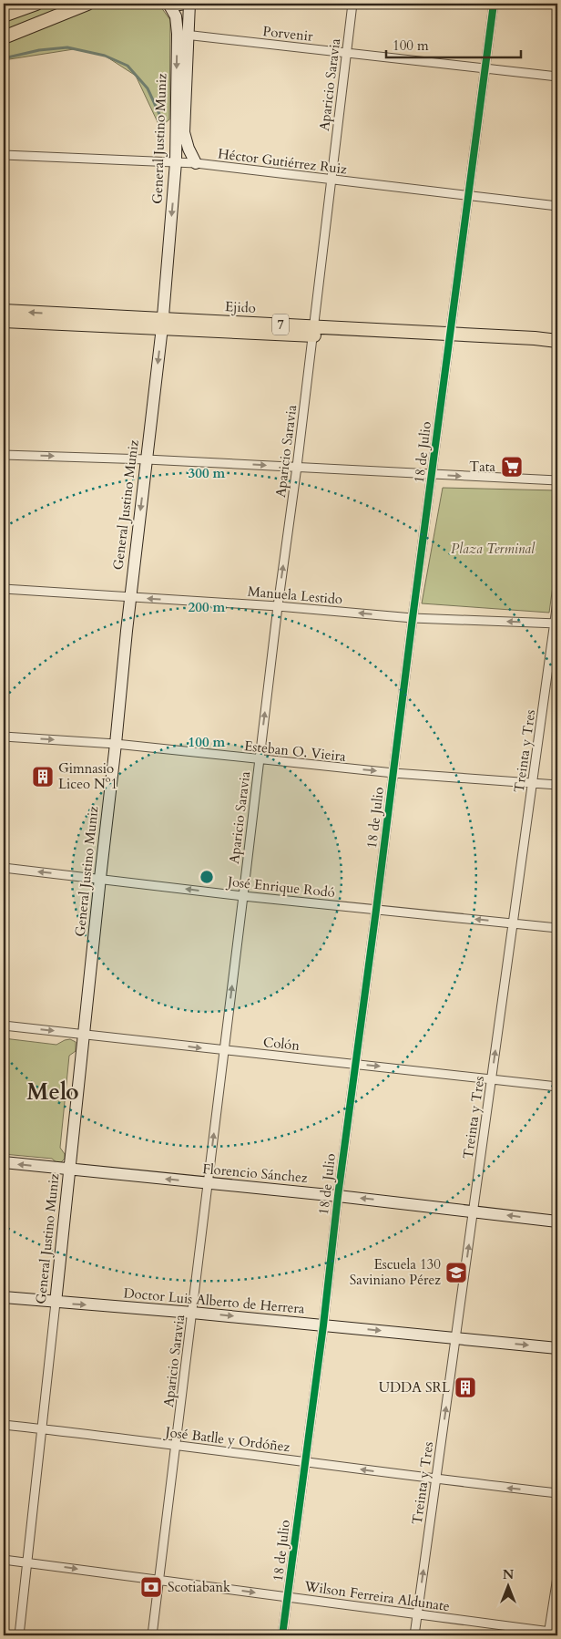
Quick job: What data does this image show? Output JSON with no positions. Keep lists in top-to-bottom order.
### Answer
{
  "streets": {
    "main road": ["Ejido", "7"],
    "street": [
      "Porvenir",
      "Aparicio Saravia",
      "General Justino Muniz",
      "Héctor Gutiérrez Ruiz",
      "18 de Julio",
      "Manuela Lestido",
      "Esteban O. Vieira",
      "Treinta y Tres",
      "José Enrique Rodó",
      "Colón",
      "Florencio Sánchez",
      "Doctor Luis Alberto de Herrera",
      "José Batlle y Ordóñez",
      "Wilson Ferreira Aldunate"
    ]
  },
  "crossings": [
    ["Porvenir", "Aparicio Saravia"],
    ["Porvenir", "General Justino Muniz"],
    ["Porvenir", "18 de Julio"],
    ["Aparicio Saravia", "Héctor Gutiérrez Ruiz"],
    ["Aparicio Saravia", "Ejido"],
    ["Aparicio Saravia", "Manuela Lestido"],
    ["Aparicio Saravia", "Esteban O. Vieira"],
    ["Aparicio Saravia", "José Enrique Rodó"],
    ["Aparicio Saravia", "Colón"],
    ["Aparicio Saravia", "Florencio Sánchez"],
    ["Aparicio Saravia", "Doctor Luis Alberto de Herrera"],
    ["Aparicio Saravia", "José Batlle y Ordóñez"],
    ["Aparicio Saravia", "Wilson Ferreira Aldunate"],
    ["General Justino Muniz", "Héctor Gutiérrez Ruiz"],
    ["General Justino Muniz", "Ejido"],
    ["General Justino Muniz", "Manuela Lestido"],
    ["General Justino Muniz", "Esteban O. Vieira"],
    ["General Justino Muniz", "José Enrique Rodó"],
    ["General Justino Muniz", "Colón"],
    ["General Justino Muniz", "Florencio Sánchez"],
    ["General Justino Muniz", "Doctor Luis Alberto de Herrera"],
    ["General Justino Muniz", "José Batlle y Ordóñez"],
    ["General Justino Muniz", "Wilson Ferreira Aldunate"],
    ["Héctor Gutiérrez Ruiz", "18 de Julio"],
    ["Ejido", "18 de Julio"],
    ["18 de Julio", "Manuela Lestido"],
    ["18 de Julio", "Esteban O. Vieira"],
    ["18 de Julio", "José Enrique Rodó"],
    ["18 de Julio", "Colón"],
    ["18 de Julio", "Florencio Sánchez"],
    ["18 de Julio", "Doctor Luis Alberto de Herrera"],
    ["18 de Julio", "José Batlle y Ordóñez"],
    ["18 de Julio", "Wilson Ferreira Aldunate"],
    ["Manuela Lestido", "Treinta y Tres"],
    ["Esteban O. Vieira", "Treinta y Tres"],
    ["Treinta y Tres", "José Enrique Rodó"],
    ["Treinta y Tres", "Colón"],
    ["Treinta y Tres", "Florencio Sánchez"],
    ["Treinta y Tres", "Doctor Luis Alberto de Herrera"],
    ["Treinta y Tres", "José Batlle y Ordóñez"],
    ["Treinta y Tres", "Wilson Ferreira Aldunate"]
  ],
  "one_way": [
    "Aparicio Saravia",
    "Manuela Lestido",
    "Esteban O. Vieira",
    "Treinta y Tres",
    "José Enrique Rodó",
    "Colón",
    "Florencio Sánchez",
    "Doctor Luis Alberto de Herrera",
    "José Batlle y Ordóñez",
    "Wilson Ferreira Aldunate"
  ],
  "districts": ["Melo"],
  "parks": ["Plaza Terminal"],
  "places": {
    "supermarket": ["Tata"],
    "building": ["Gimnasio Liceo Nº1", "UDDA SRL"],
    "school or university": ["Escuela 130 Saviniano Pérez"],
    "bank": ["Scotiabank"]
  },
  "scale_bar": "100 m",
  "north": "top",
  "rings": ["300 m", "200 m", "100 m"]
}
